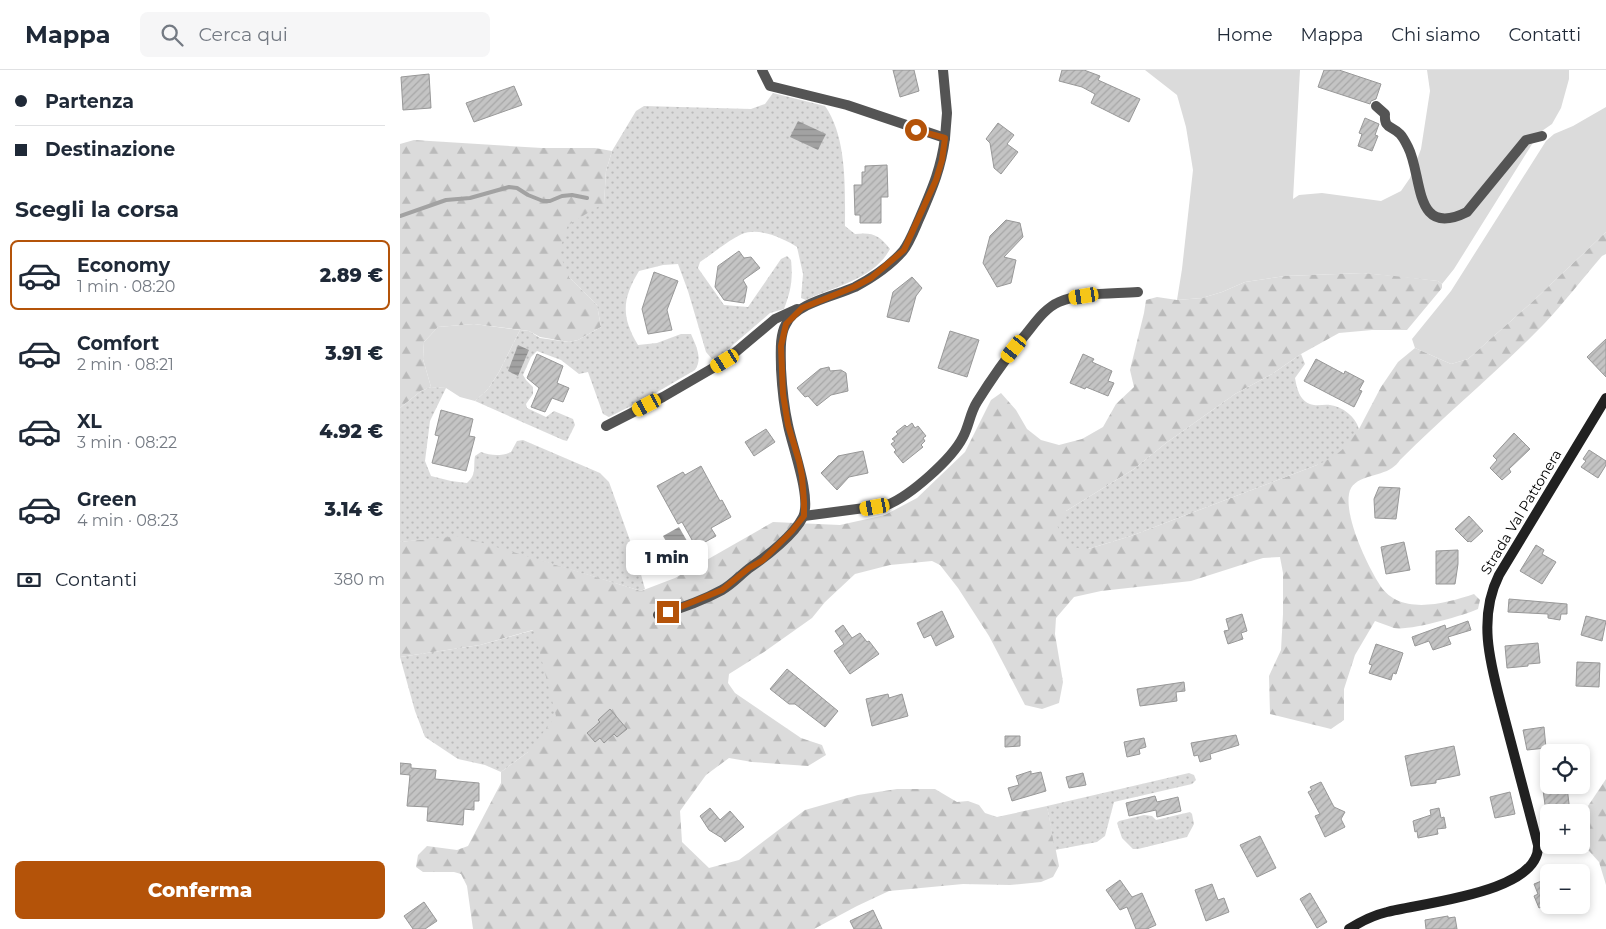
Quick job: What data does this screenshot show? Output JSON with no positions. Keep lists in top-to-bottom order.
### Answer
{
  "streets": {
    "street": ["Strada Val Pattonera"]
  },
  "page": {
    "header": "Mappa",
    "search": "Cerca qui",
    "nav": [
      "Home",
      "Mappa",
      "Chi siamo",
      "Contatti"
    ],
    "banner": ["Partenza", "Destinazione"],
    "heading": "Scegli la corsa",
    "list": [
      {
        "name": "Economy",
        "note": "1 min · 08:20",
        "value": "2.89 €"
      },
      {
        "name": "Comfort",
        "note": "2 min · 08:21",
        "value": "3.91 €"
      },
      {
        "name": "XL",
        "note": "3 min · 08:22",
        "value": "4.92 €"
      },
      {
        "name": "Green",
        "note": "4 min · 08:23",
        "value": "3.14 €"
      }
    ],
    "bubble": "1 min",
    "pay": ["Contanti", "380 m"],
    "map_buttons": ["+", "−"],
    "buttons": "Conferma"
  }
}
